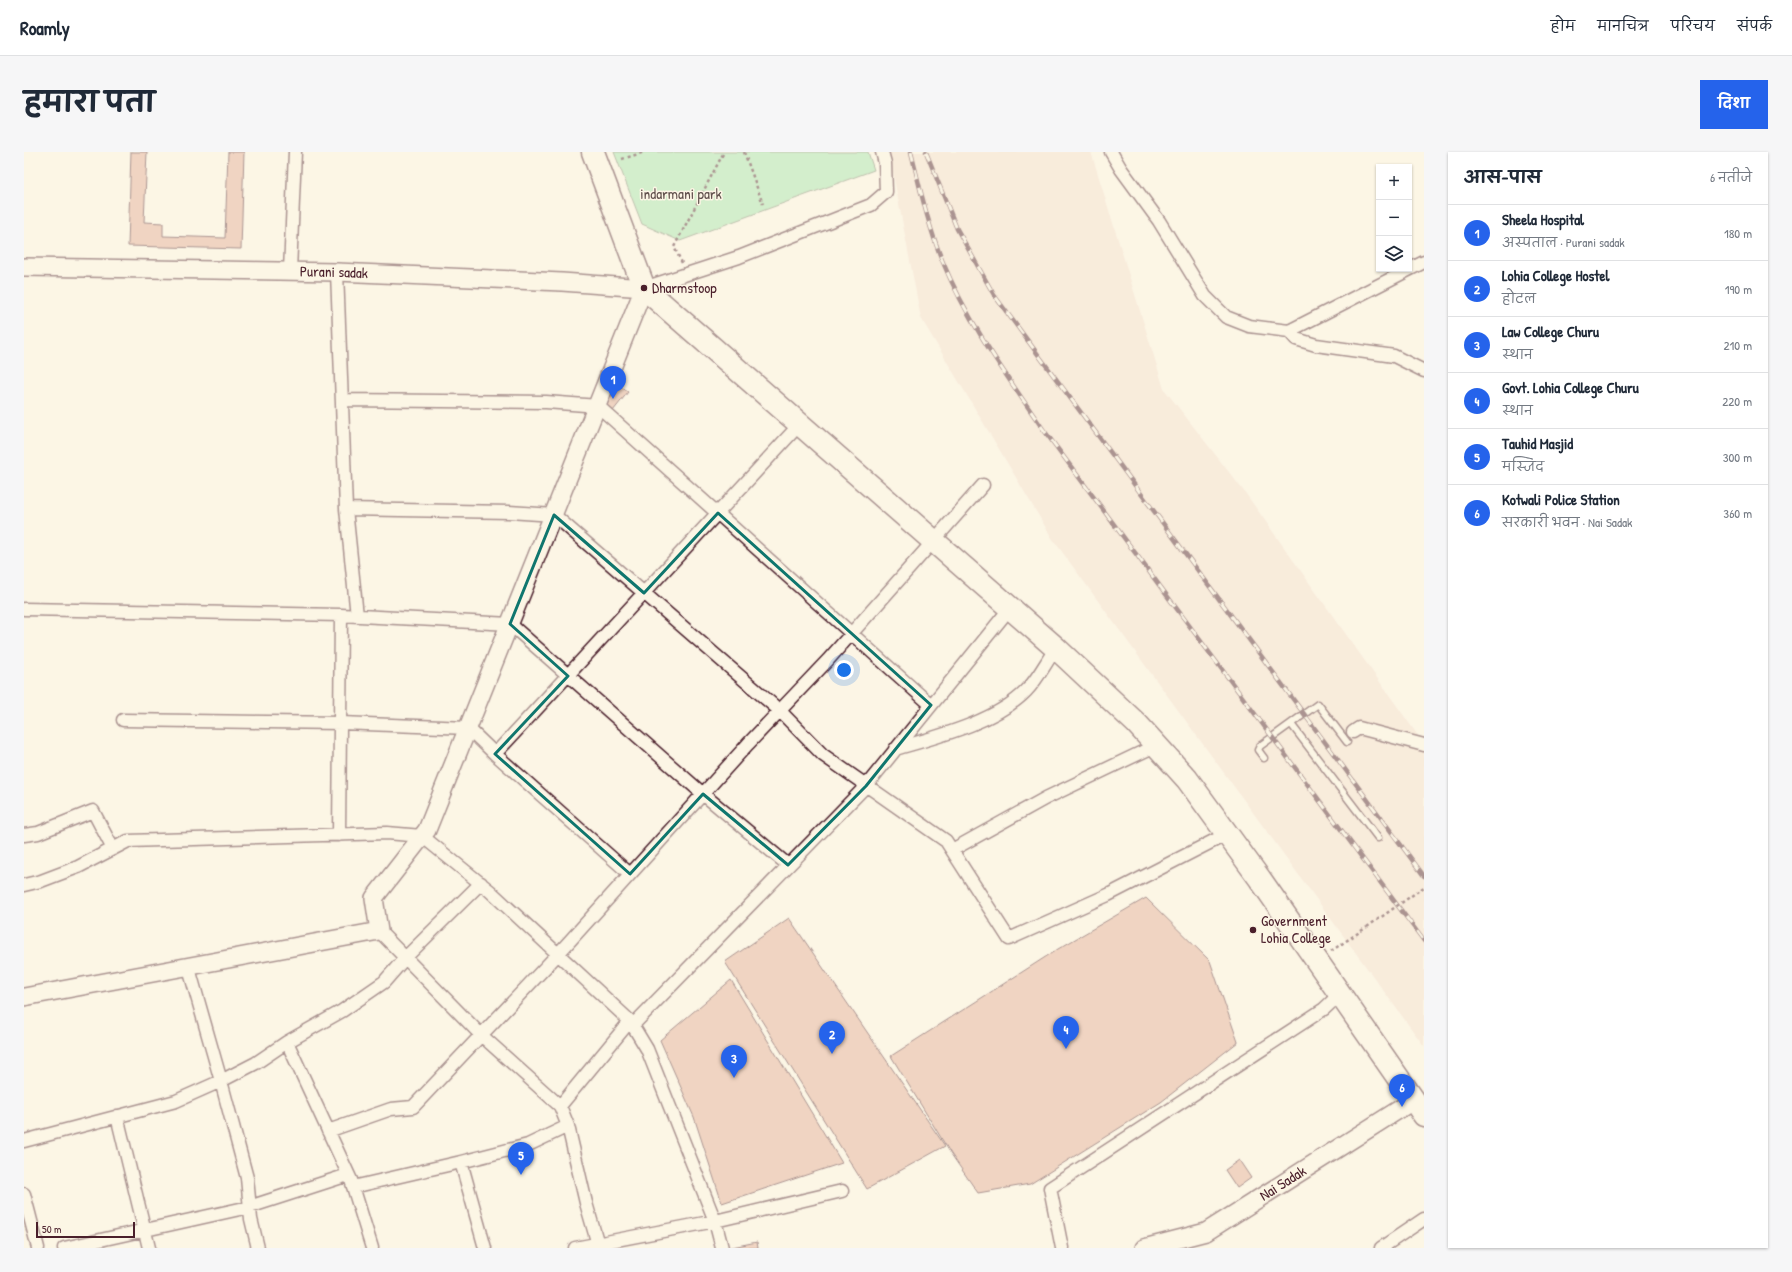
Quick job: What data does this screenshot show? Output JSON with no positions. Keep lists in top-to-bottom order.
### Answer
{
  "streets": {
    "street": ["Purani sadak", "Nai Sadak"]
  },
  "parks": ["indarmani park"],
  "places": ["Dharmstoop", "Government Lohia College"],
  "scale_bar": "50 m",
  "page": {
    "header": "Roamly",
    "nav": [
      "होम",
      "मानचित्र",
      "परिचय",
      "संपर्क"
    ],
    "title": "हमारा पता",
    "buttons": "दिशा",
    "heading": ["आस-पास", "6 नतीजे"],
    "map_buttons": ["+", "−"],
    "list": [
      {
        "mark": "1",
        "name": "Sheela Hospital",
        "note": "अस्पताल · Purani sadak",
        "value": "180 m"
      },
      {
        "mark": "2",
        "name": "Lohia College Hostel",
        "note": "होटल",
        "value": "190 m"
      },
      {
        "mark": "3",
        "name": "Law College Churu",
        "note": "स्थान",
        "value": "210 m"
      },
      {
        "mark": "4",
        "name": "Govt. Lohia College Churu",
        "note": "स्थान",
        "value": "220 m"
      },
      {
        "mark": "5",
        "name": "Tauhid Masjid",
        "note": "मस्जिद",
        "value": "300 m"
      },
      {
        "mark": "6",
        "name": "Kotwali Police Station",
        "note": "सरकारी भवन · Nai Sadak",
        "value": "360 m"
      }
    ],
    "pins": [
      "1",
      "4",
      "2",
      "3",
      "6",
      "5"
    ],
    "scale": "50 m"
  }
}
